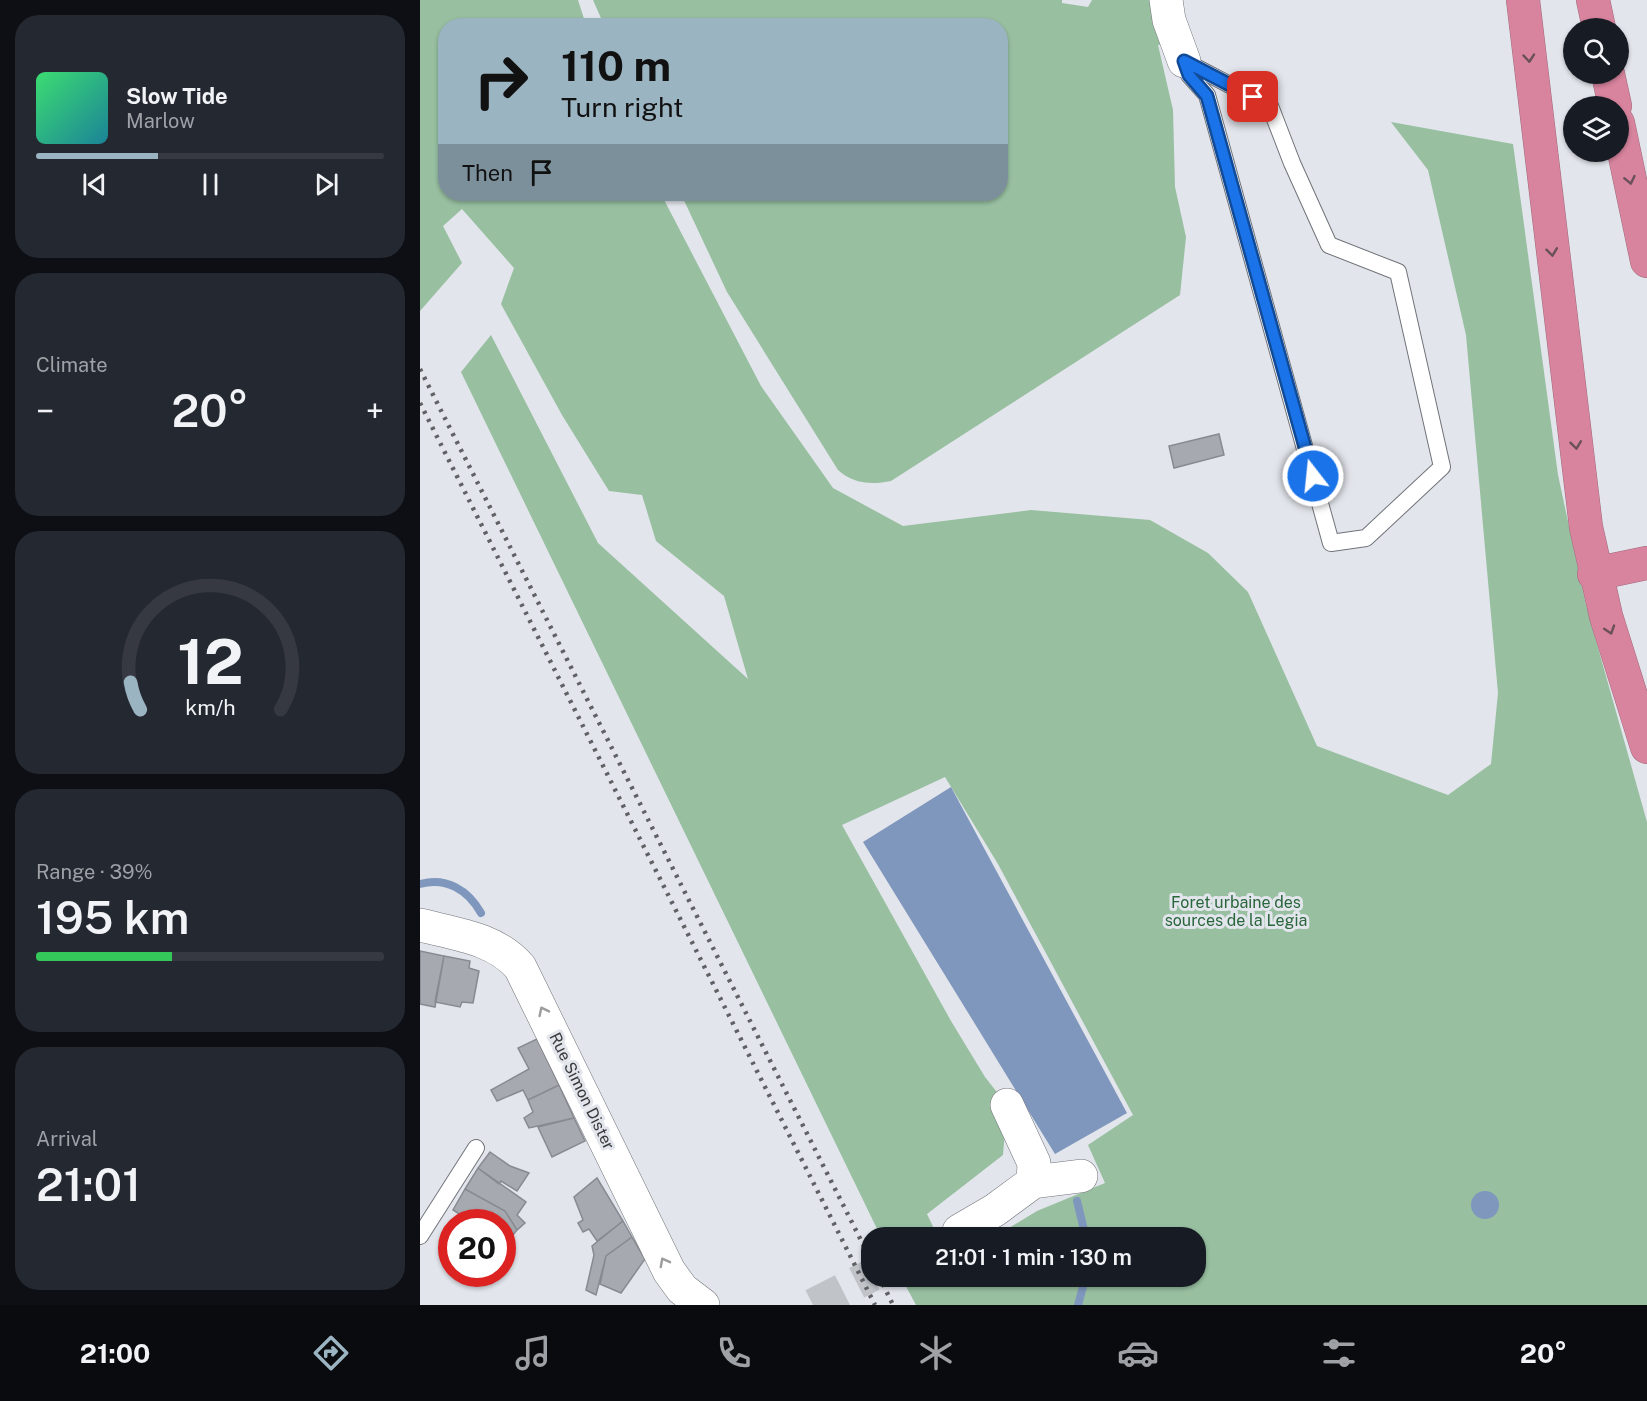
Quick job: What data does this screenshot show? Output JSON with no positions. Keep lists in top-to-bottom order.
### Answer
{
  "streets": {
    "street": ["Rue Simon Dister"]
  },
  "one_way": ["Rue Simon Dister"],
  "parks": ["Foret urbaine des sources de la Legia"],
  "page": {
    "turn": ["110 m", "Turn right"],
    "song": ["Slow Tide", "Marlow"],
    "then": "Then",
    "tile": [
      "Climate",
      ["Range · 39%", "195 km"],
      ["Arrival", "21:01"]
    ],
    "heat": ["−", "20°", "+"],
    "limit": "20",
    "trip": "21:01 · 1 min · 130 m",
    "tabs": ["21:00", "20°"],
    "gauge": ["12", "km/h"]
  }
}
